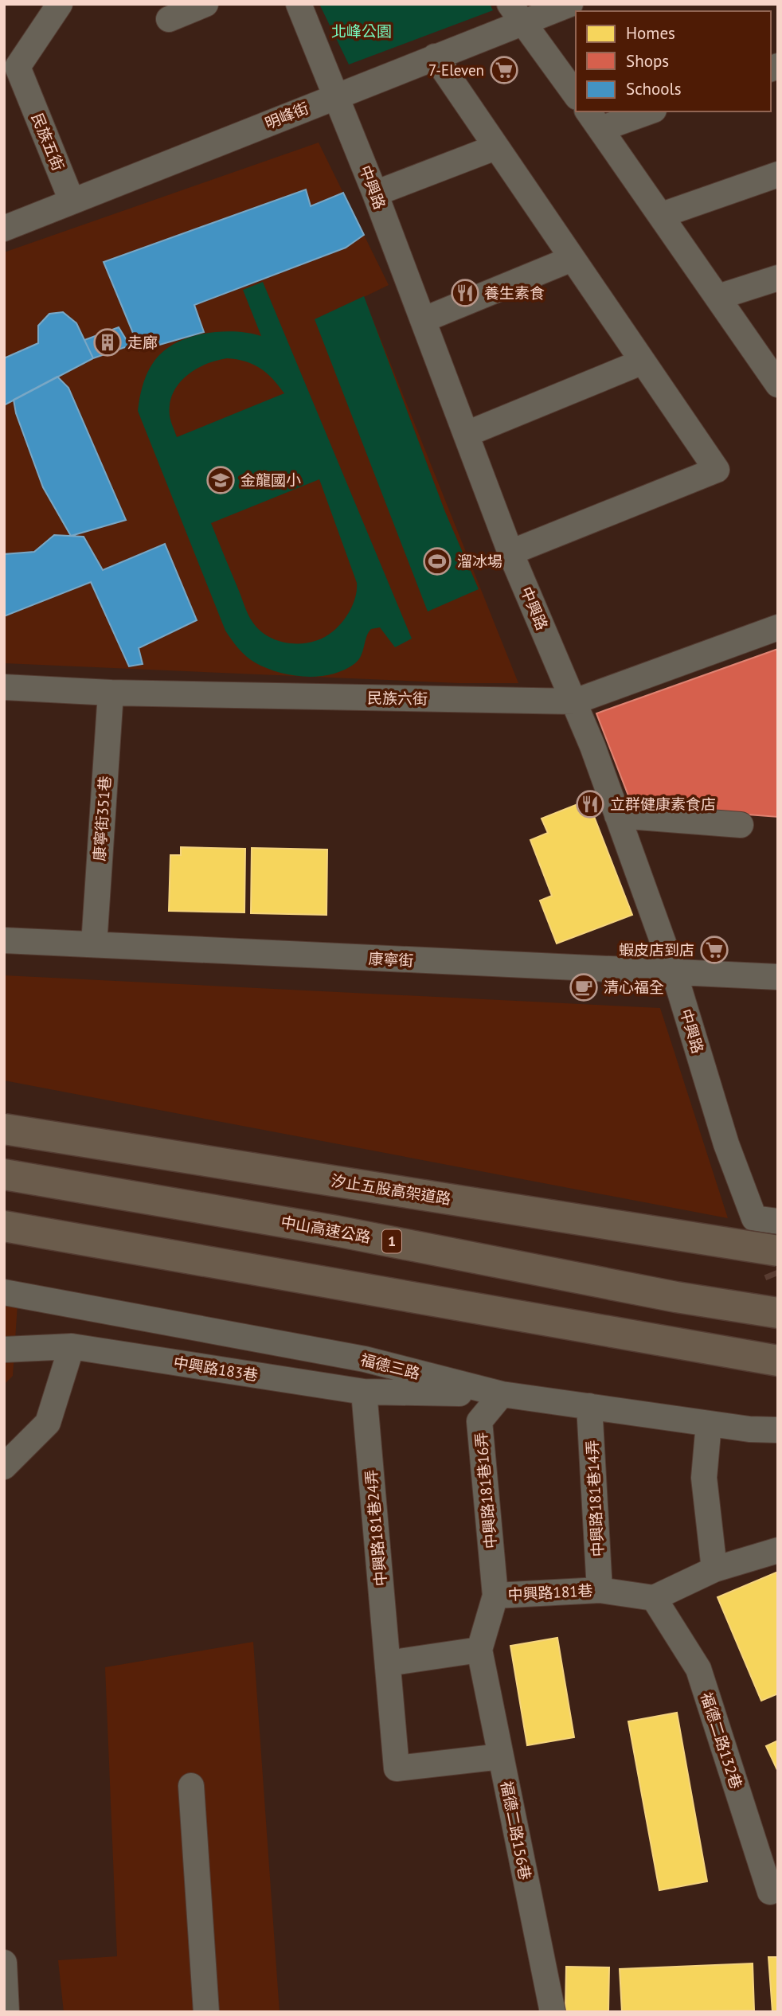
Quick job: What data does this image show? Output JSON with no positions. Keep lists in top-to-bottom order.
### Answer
{
  "streets": {
    "highway": ["汐止五股高架道路", "中山高速公路", "1"],
    "street": [
      "明峰街",
      "民族五街",
      "中興路",
      "民族六街",
      "康寧街351巷",
      "康寧街",
      "福德三路",
      "中興路183巷",
      "中興路181巷16弄",
      "中興路181巷14弄",
      "中興路181巷24弄",
      "中興路181巷",
      "福德二路132巷",
      "福德二路156巷"
    ]
  },
  "crossings": [
    ["明峰街", "民族五街"],
    ["明峰街", "中興路"],
    ["中興路", "民族六街"],
    ["中興路", "康寧街"],
    ["民族六街", "康寧街351巷"],
    ["康寧街351巷", "康寧街"],
    ["福德三路", "中興路183巷"],
    ["福德三路", "中興路181巷16弄"],
    ["福德三路", "中興路181巷14弄"],
    ["中興路183巷", "中興路181巷16弄"],
    ["中興路183巷", "中興路181巷24弄"],
    ["中興路181巷16弄", "中興路181巷"],
    ["中興路181巷14弄", "中興路181巷"],
    ["中興路181巷24弄", "福德二路156巷"],
    ["中興路181巷", "福德二路132巷"],
    ["中興路181巷", "福德二路156巷"]
  ],
  "parks": ["北峰公園"],
  "places": {
    "supermarket": ["7-Eleven", "蝦皮店到店"],
    "restaurant": ["養生素食", "立群健康素食店"],
    "building": ["走廊"],
    "school or university": ["金龍國小"],
    "sports": ["溜冰場"],
    "cafe": ["清心福全"]
  },
  "legend": ["Homes", "Shops", "Schools"]
}
